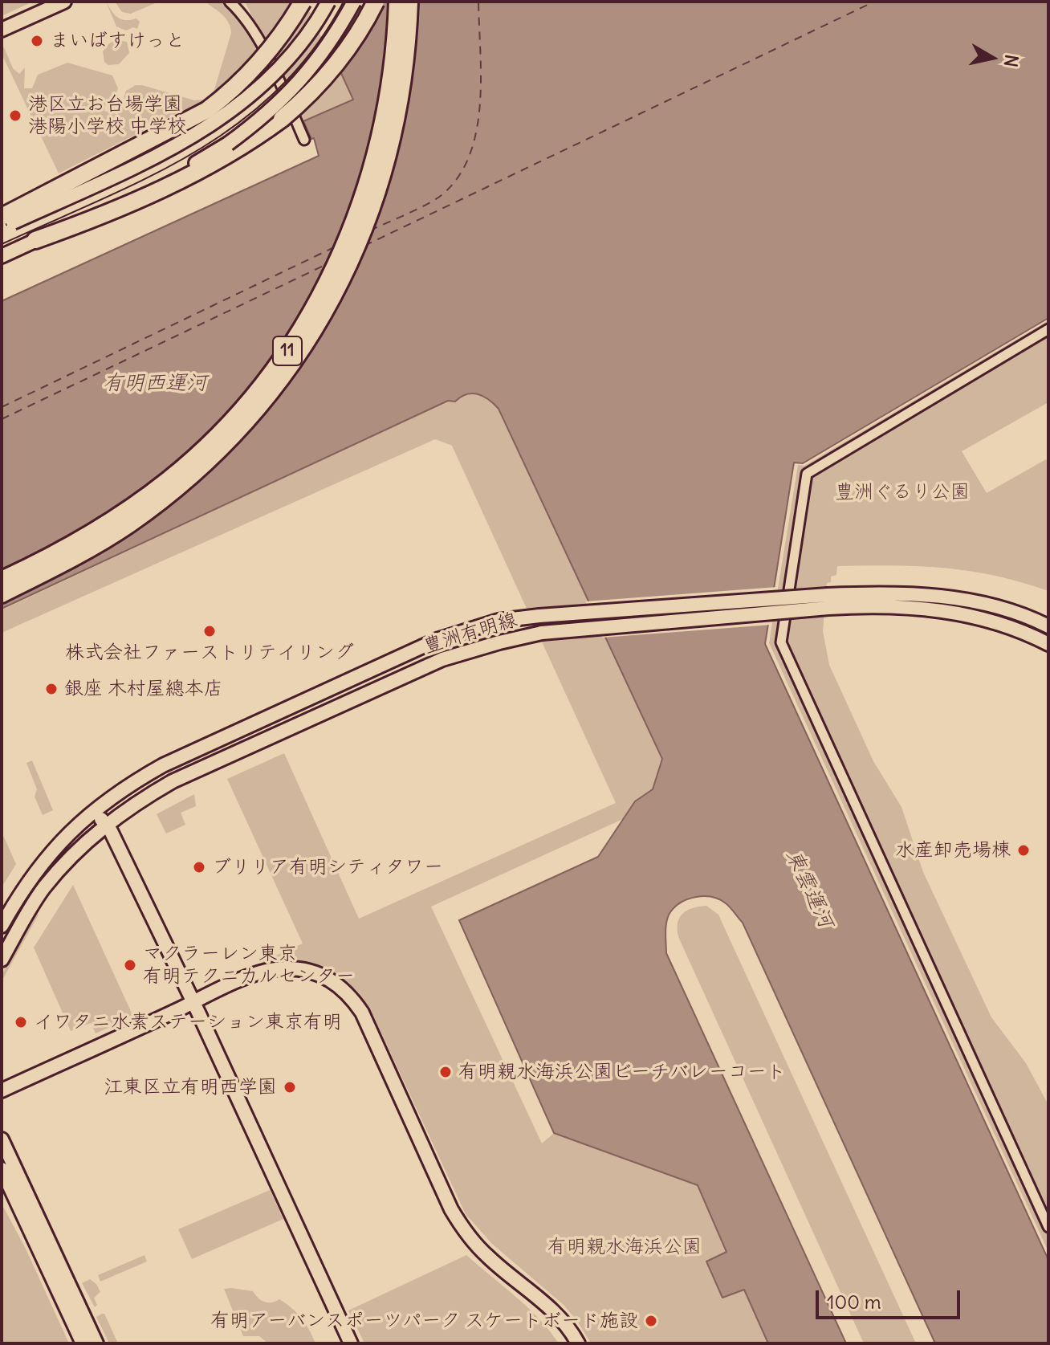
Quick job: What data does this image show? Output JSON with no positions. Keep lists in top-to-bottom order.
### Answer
{
  "streets": {
    "highway": ["11"],
    "street": ["豊洲有明線"]
  },
  "water": ["有明西運河", "東雲運河"],
  "parks": ["豊洲ぐるり公園", "有明親水海浜公園"],
  "places": [
    "まいばすけっと",
    "港区立お台場学園 港陽小学校 中学校",
    "株式会社ファーストリテイリング",
    "銀座 木村屋總本店",
    "水産卸売場棟",
    "ブリリア有明シティタワー",
    "マクラーレン東京 有明テクニカルセンター",
    "イワタニ水素ステーション東京有明",
    "有明親水海浜公園ビーチバレーコート",
    "江東区立有明西学園",
    "有明アーバンスポーツパーク スケートボード施設"
  ],
  "scale_bar": "100 m",
  "north": "right"
}
